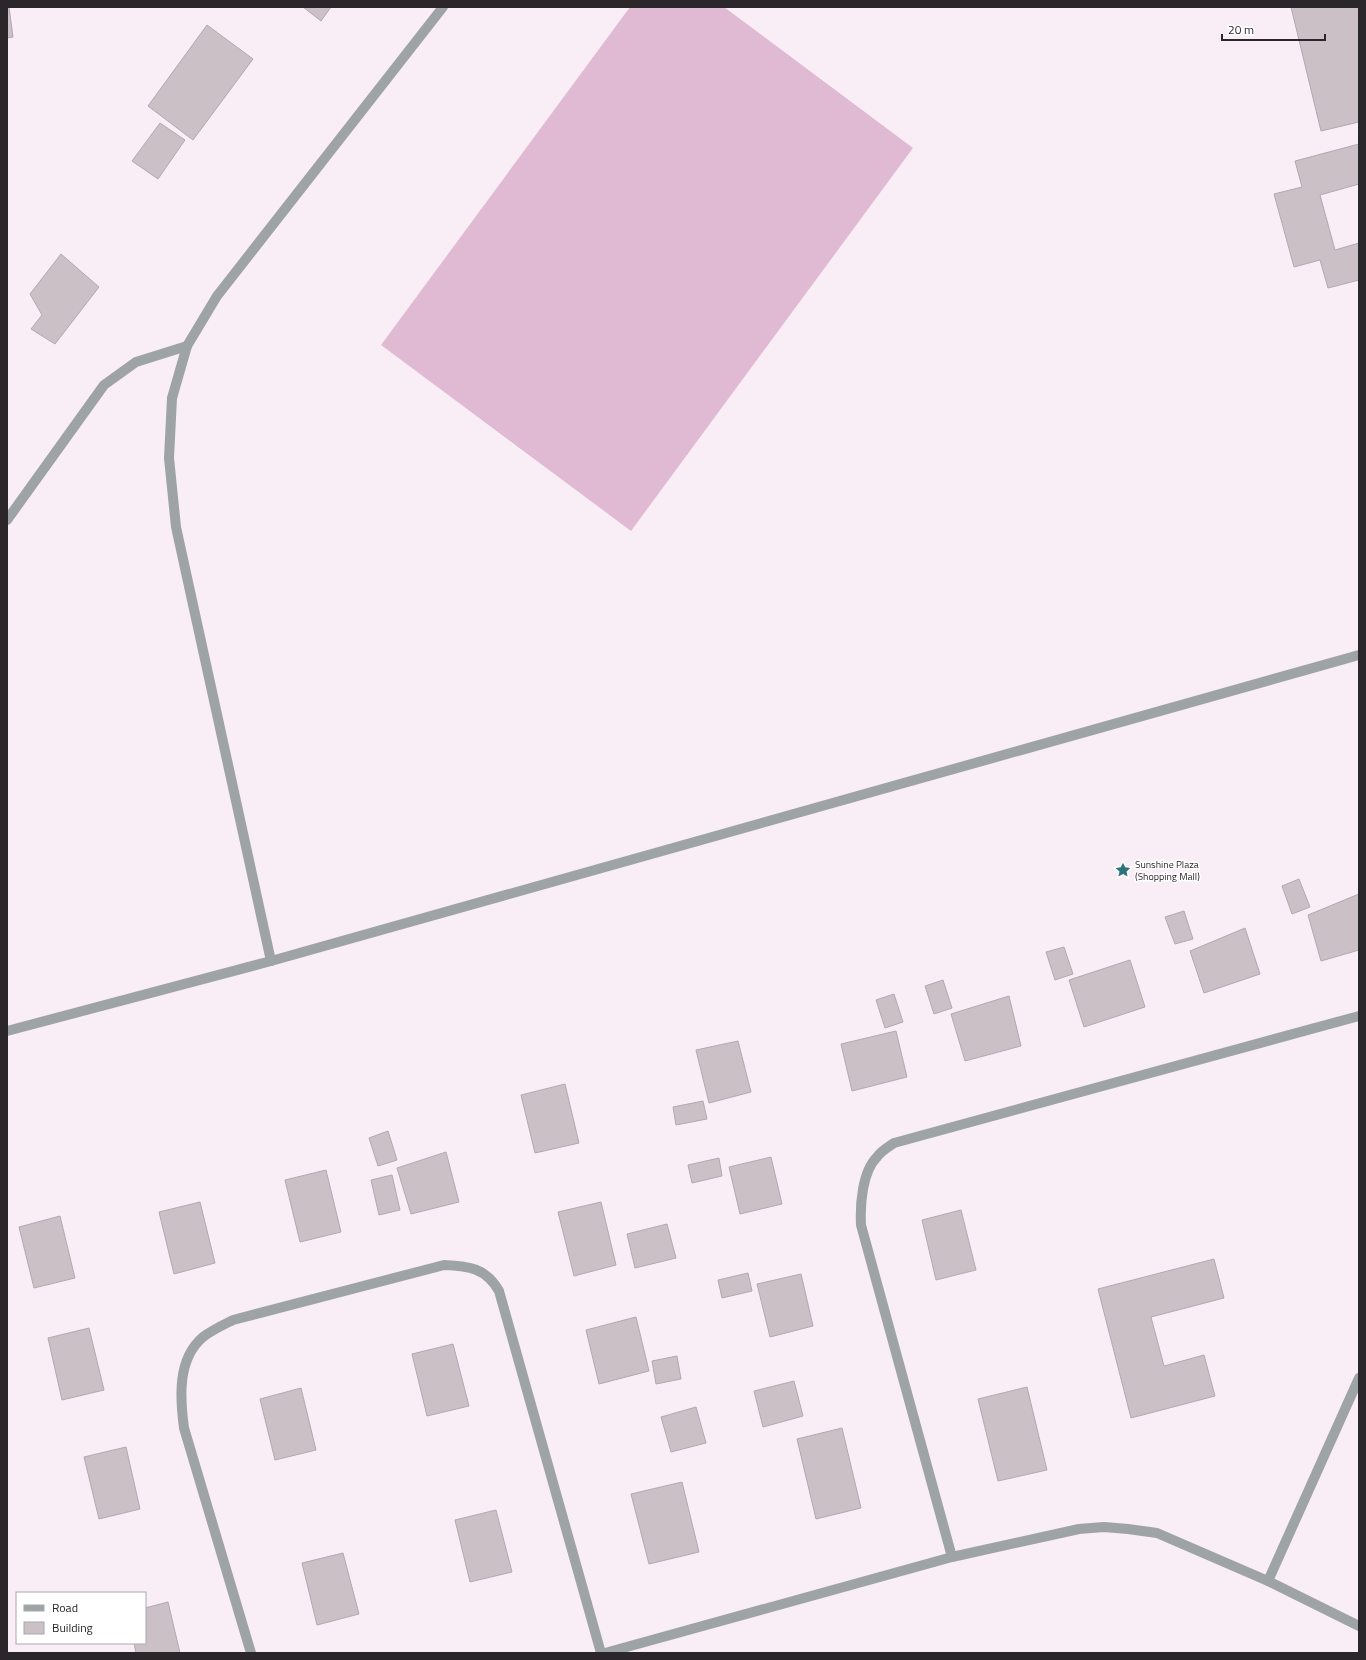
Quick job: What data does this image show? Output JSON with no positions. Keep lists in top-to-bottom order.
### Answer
{
  "places": {
    "place": ["Sunshine Plaza (Shopping Mall)"]
  },
  "legend": ["Road", "Building"],
  "scale_bar": "20 m"
}
